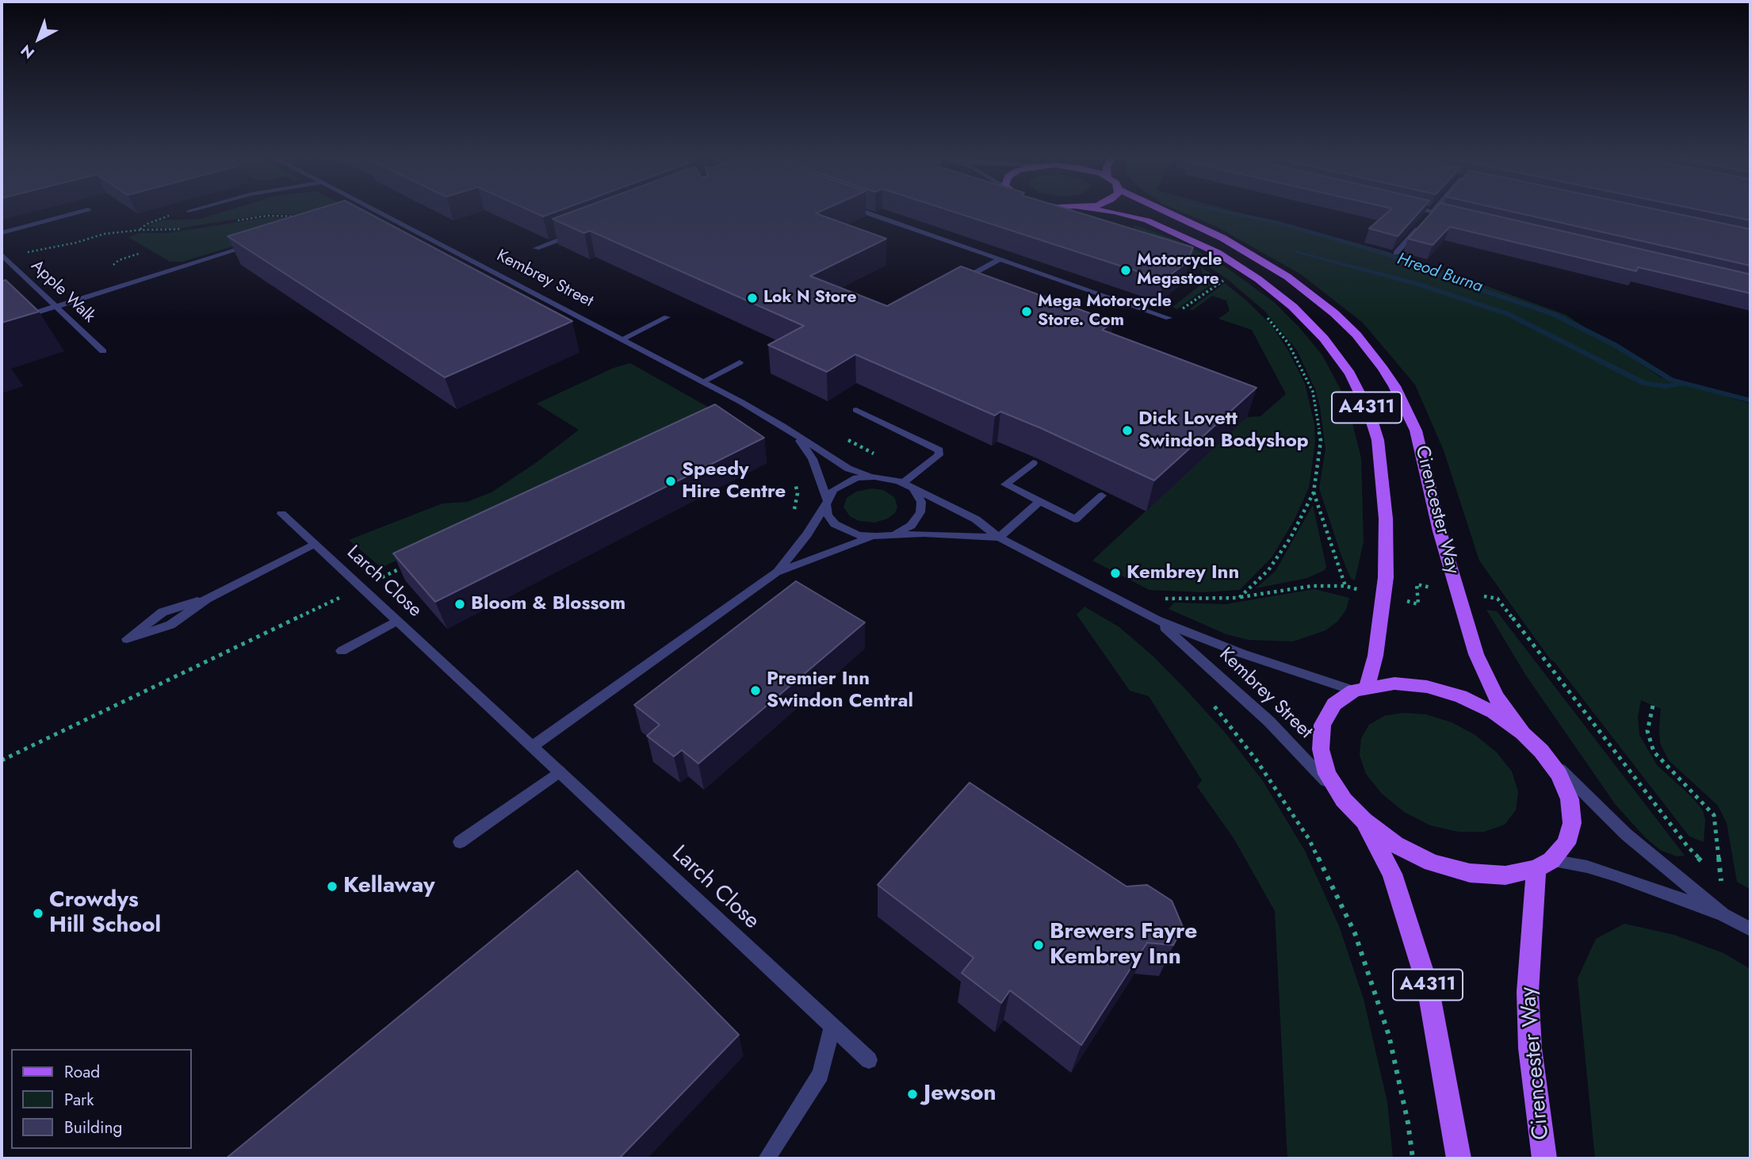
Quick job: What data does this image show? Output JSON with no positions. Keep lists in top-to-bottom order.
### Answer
{
  "streets": {
    "main road": ["A4311", "Cirencester Way"],
    "street": ["Kembrey Street", "Apple Walk", "Larch Close"]
  },
  "crossings": [
    ["Kembrey Street", "A4311"],
    ["A4311", "Cirencester Way"]
  ],
  "water": ["Hreod Burna"],
  "places": [
    "Motorcycle Megastore",
    "Lok N Store",
    "Mega Motorcycle Store. Com",
    "Dick Lovett Swindon Bodyshop",
    "Speedy Hire Centre",
    "Kembrey Inn",
    "Bloom & Blossom",
    "Premier Inn Swindon Central",
    "Kellaway",
    "Crowdys Hill School",
    "Brewers Fayre Kembrey Inn",
    "Jewson"
  ],
  "legend": ["Road", "Park", "Building"],
  "north": "bottom left"
}
